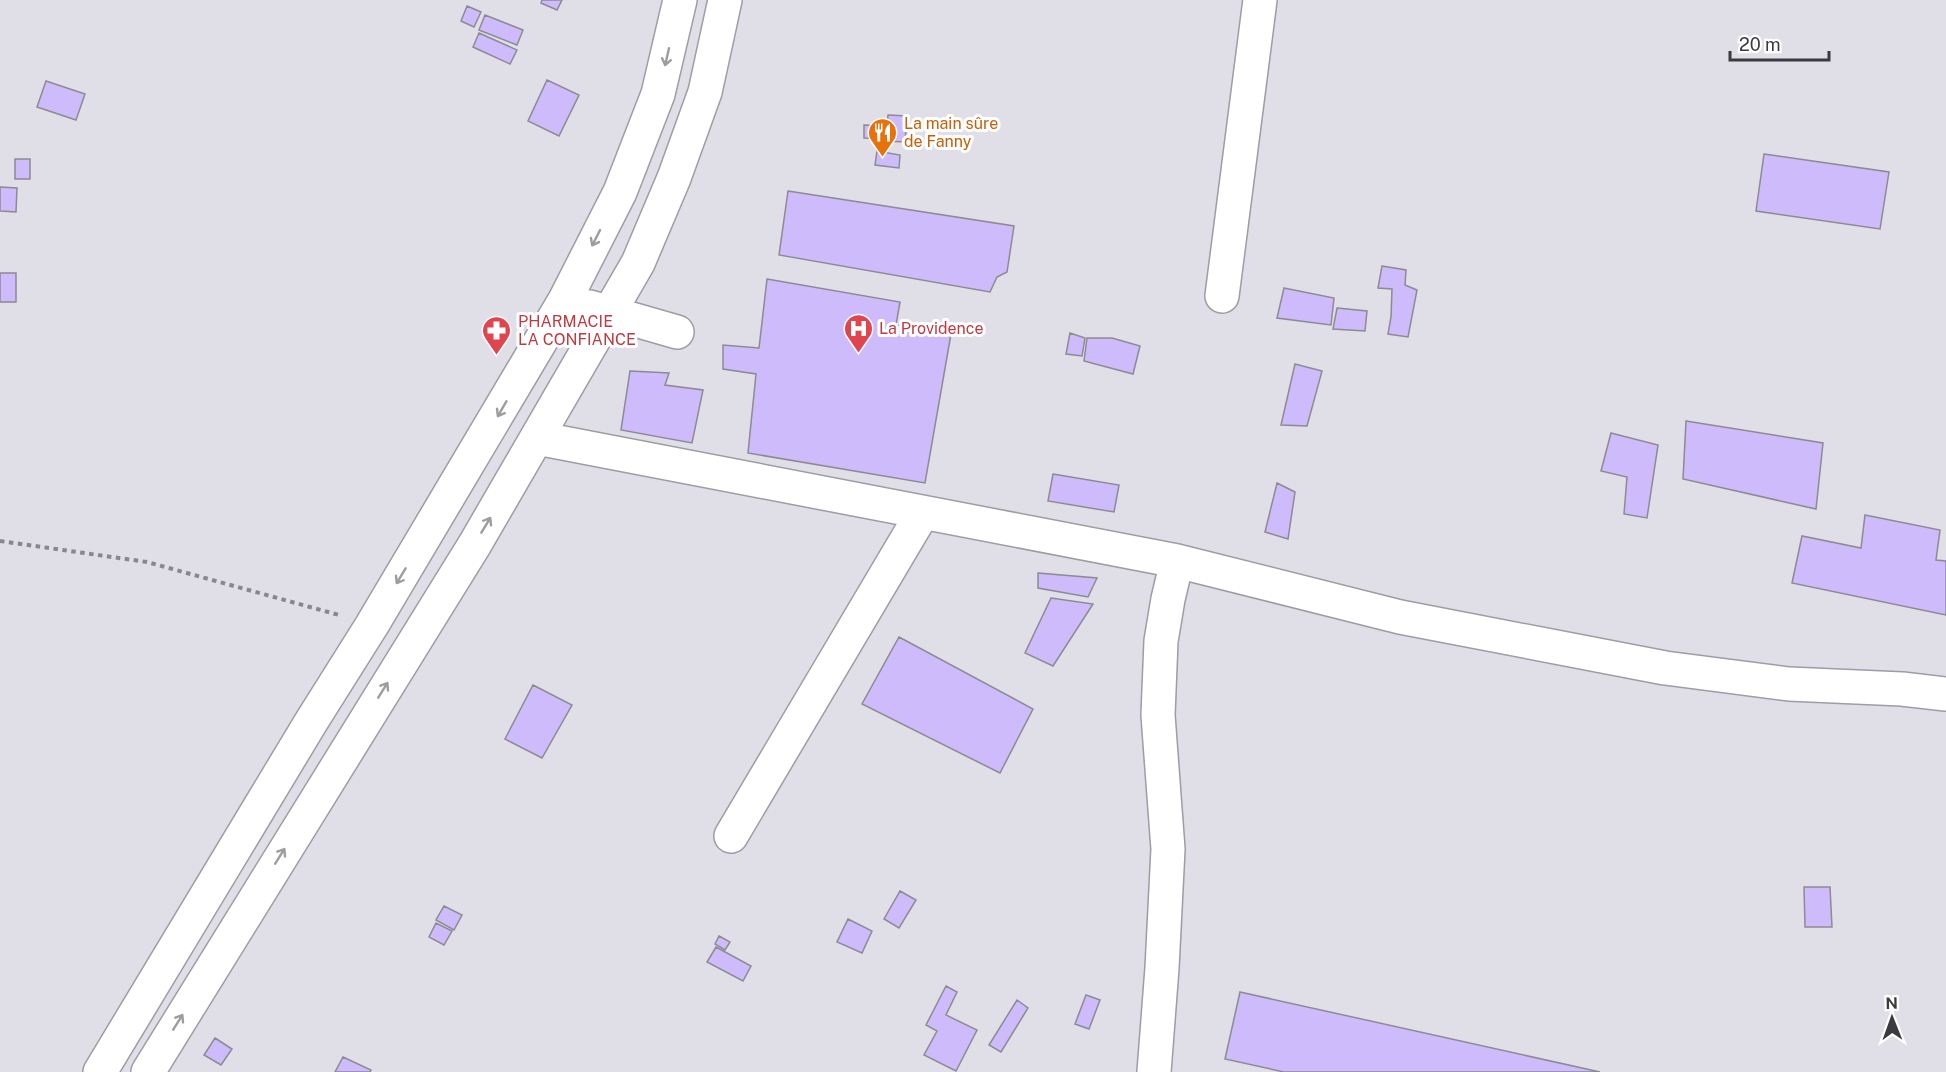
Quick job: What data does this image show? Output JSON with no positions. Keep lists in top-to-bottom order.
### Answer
{
  "places": {
    "restaurant": ["La main sûre de Fanny"],
    "hospital": ["La Providence"],
    "pharmacy": ["PHARMACIE LA CONFIANCE"]
  },
  "scale_bar": "20 m",
  "north": "top"
}
